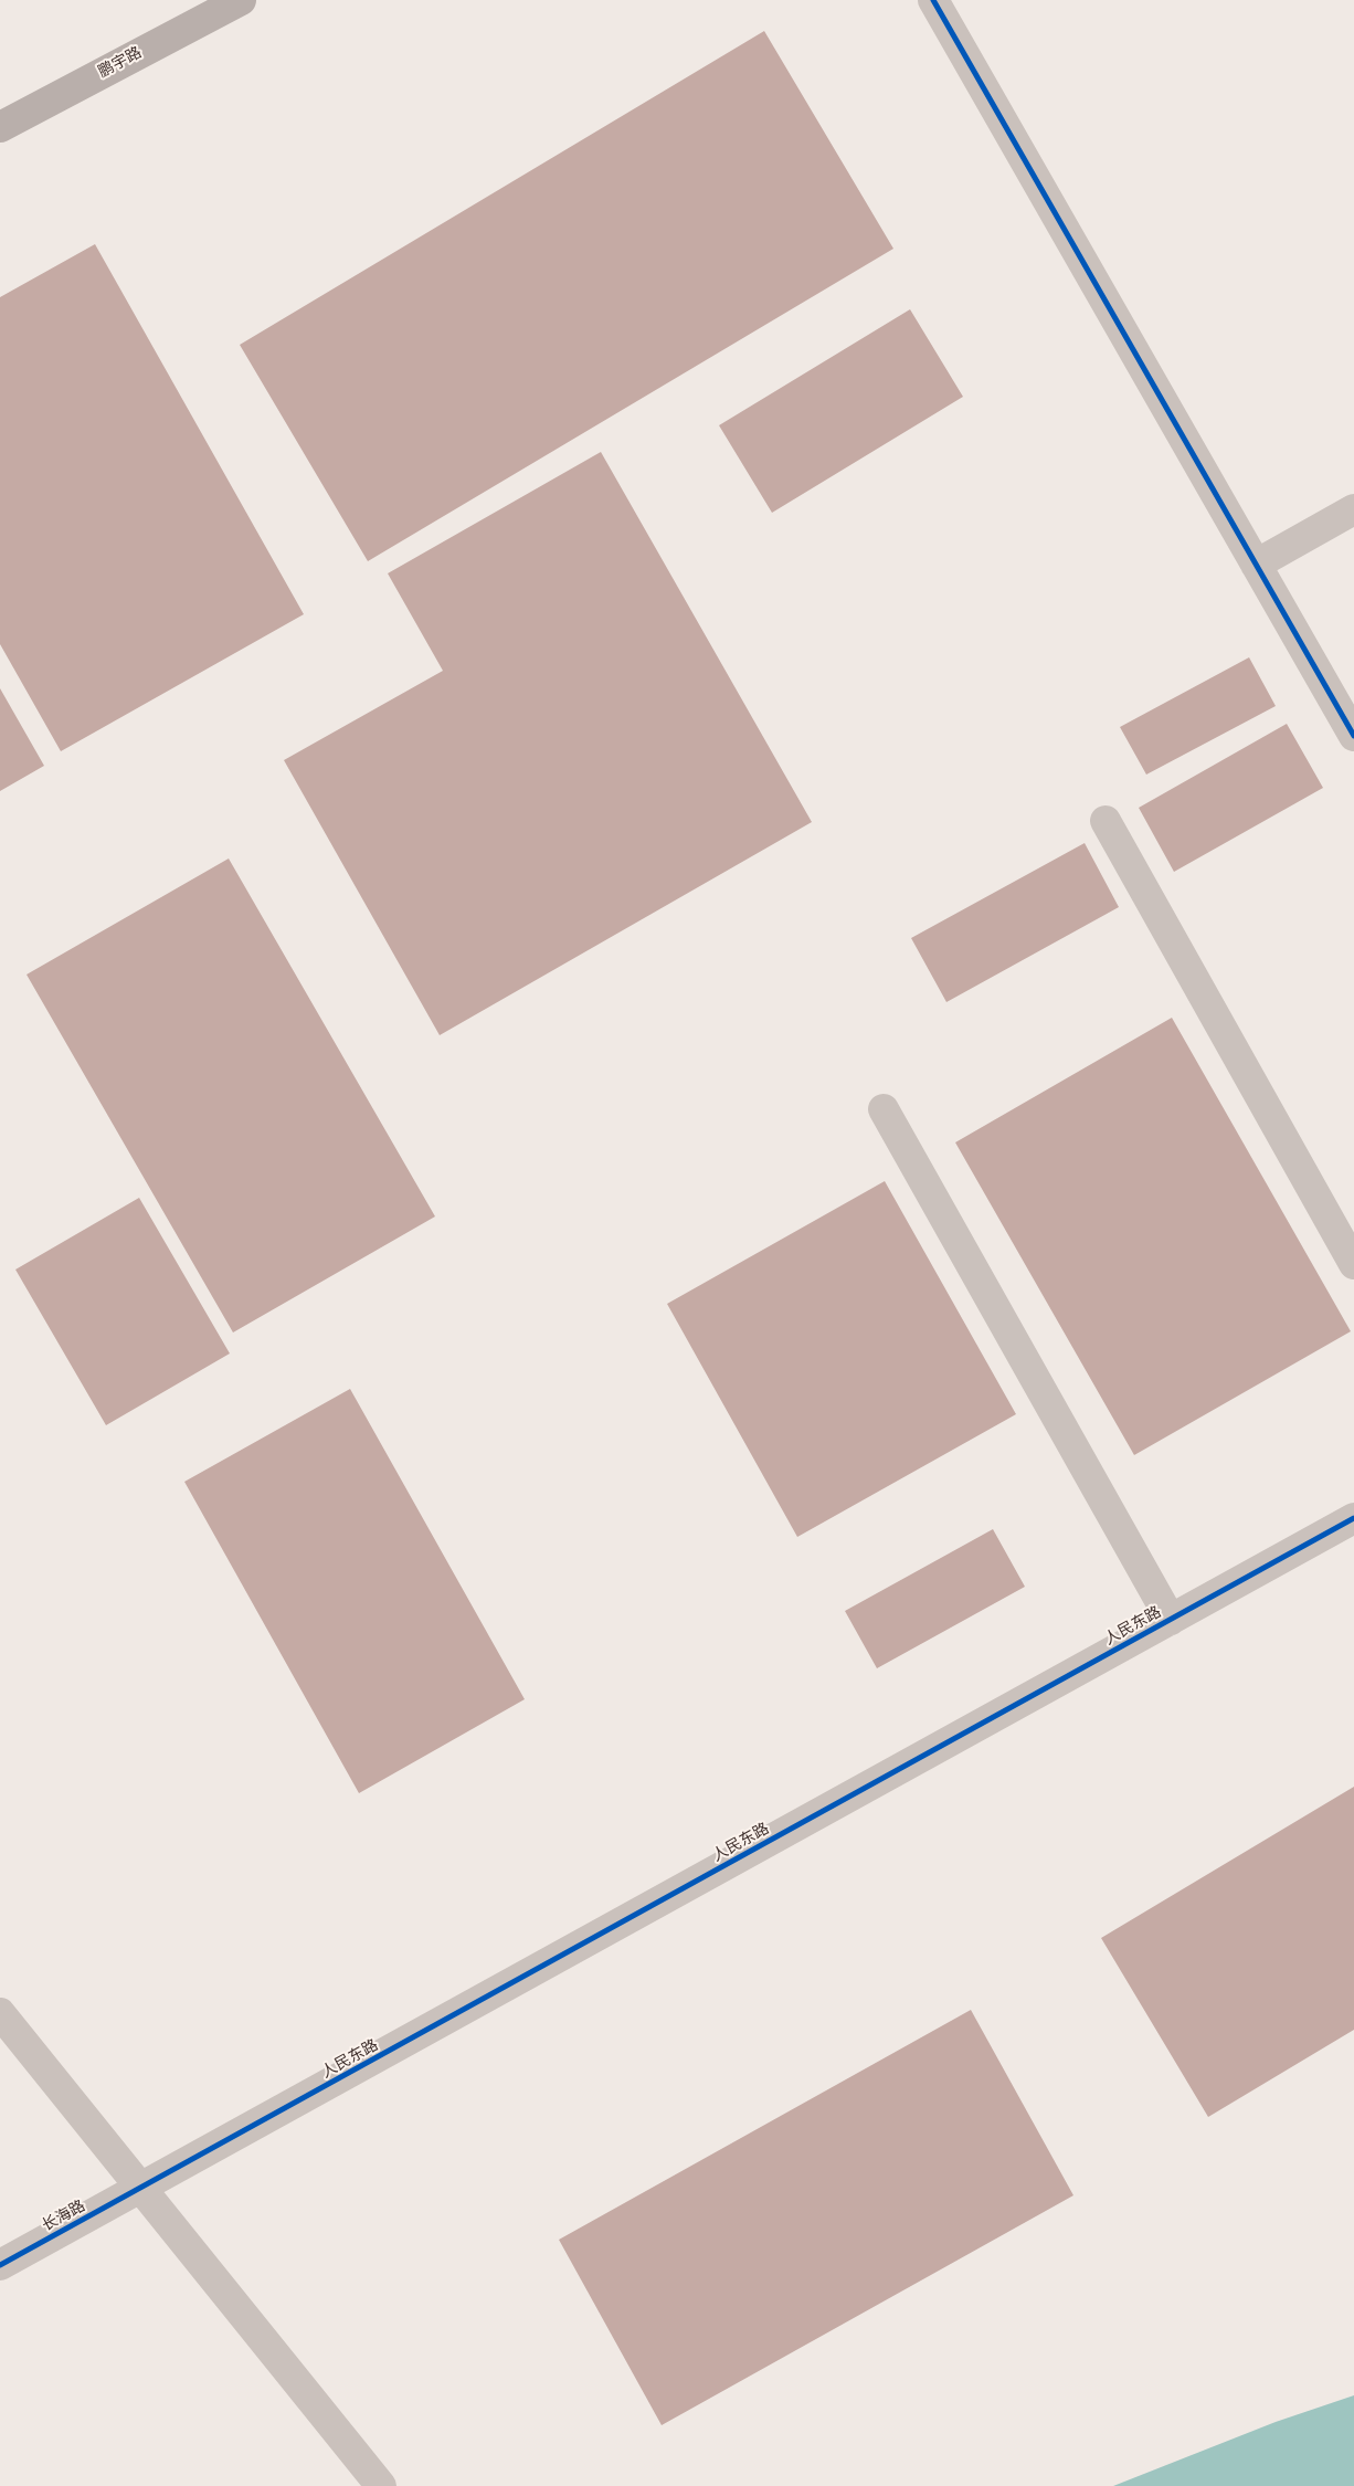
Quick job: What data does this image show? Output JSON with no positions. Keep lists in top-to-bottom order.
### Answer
{
  "streets": {
    "main road": ["鹏宇路"],
    "street": ["人民东路", "长海路"]
  },
  "crossings": [
    ["人民东路", "长海路"]
  ]
}
